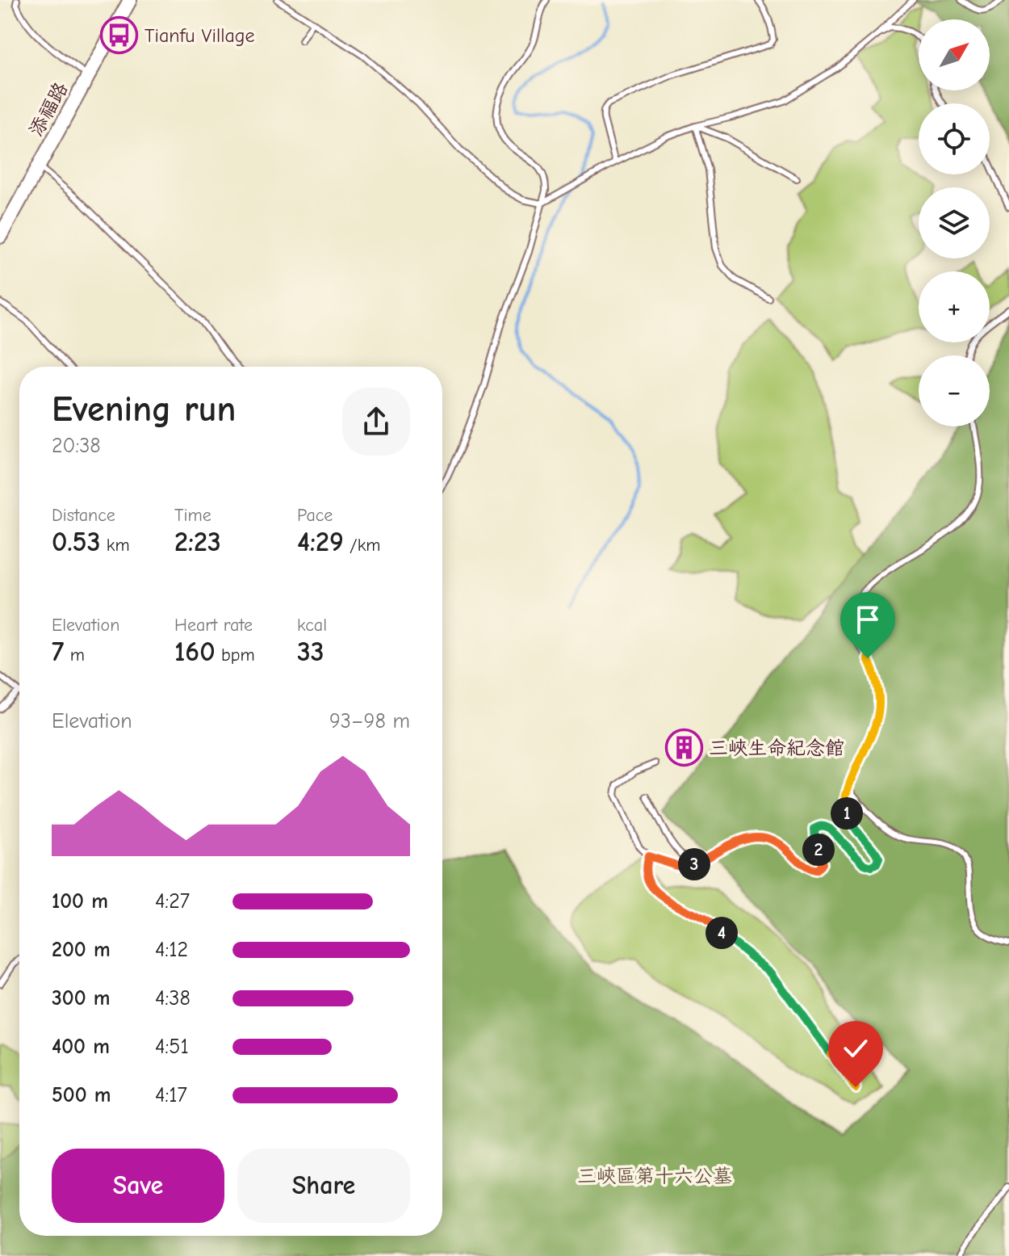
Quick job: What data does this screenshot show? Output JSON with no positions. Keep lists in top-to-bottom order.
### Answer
{
  "streets": {
    "street": ["添福路"]
  },
  "parks": ["三峽區第十六公墓"],
  "places": {
    "bus stop": ["Tianfu Village"],
    "building": ["三峽生命紀念館"]
  },
  "north": "top right",
  "page": {
    "map_buttons": ["+", "−"],
    "heading": ["Evening run", "20:38"],
    "stats": [
      ["Distance", "0.53 km"],
      ["Time", "2:23"],
      ["Pace", "4:29 /km"],
      ["Elevation", "7 m"],
      ["Heart rate", "160 bpm"],
      ["kcal", "33"]
    ],
    "chart": ["Elevation", "93–98 m"],
    "pins": [
      "1",
      "2",
      "3",
      "4"
    ],
    "list": [
      {
        "name": "100 m",
        "note": "4:27"
      },
      {
        "name": "200 m",
        "note": "4:12"
      },
      {
        "name": "300 m",
        "note": "4:38"
      },
      {
        "name": "400 m",
        "note": "4:51"
      },
      {
        "name": "500 m",
        "note": "4:17"
      }
    ],
    "buttons": ["Save", "Share"]
  }
}
